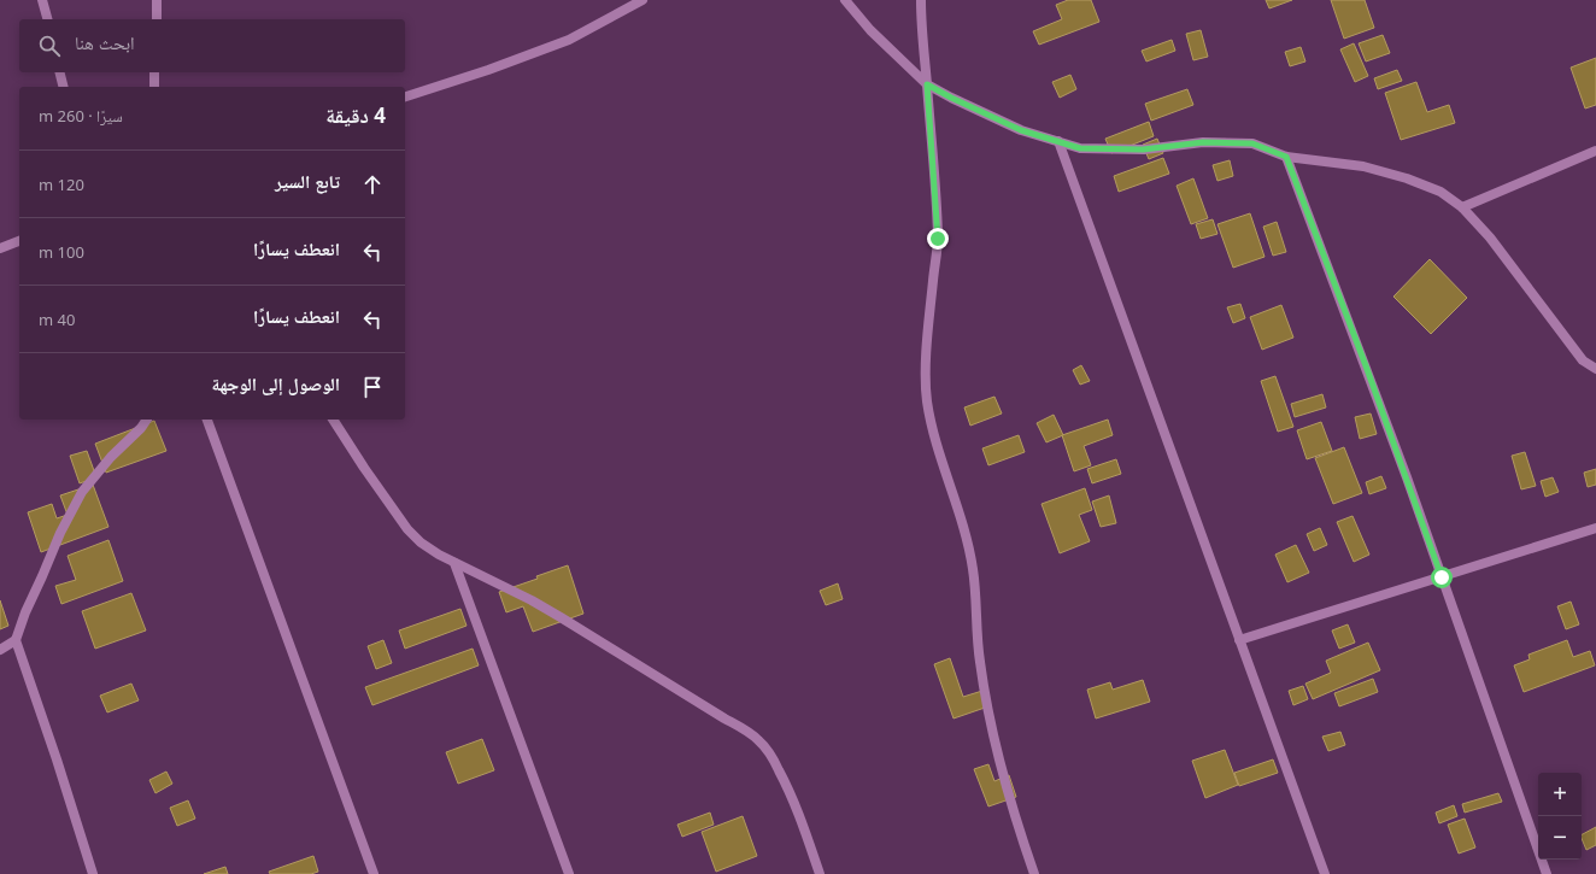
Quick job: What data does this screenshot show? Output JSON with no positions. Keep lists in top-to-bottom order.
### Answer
{
  "page": {
    "search": "ابحث هنا",
    "heading": ["4 دقيقة", "سيرًا · 260 m"],
    "list": [
      ["تابع السير", "120 m"],
      ["انعطف يسارًا", "100 m"],
      ["انعطف يسارًا", "40 m"],
      "الوصول إلى الوجهة"
    ],
    "map_buttons": ["+", "−"]
  }
}
